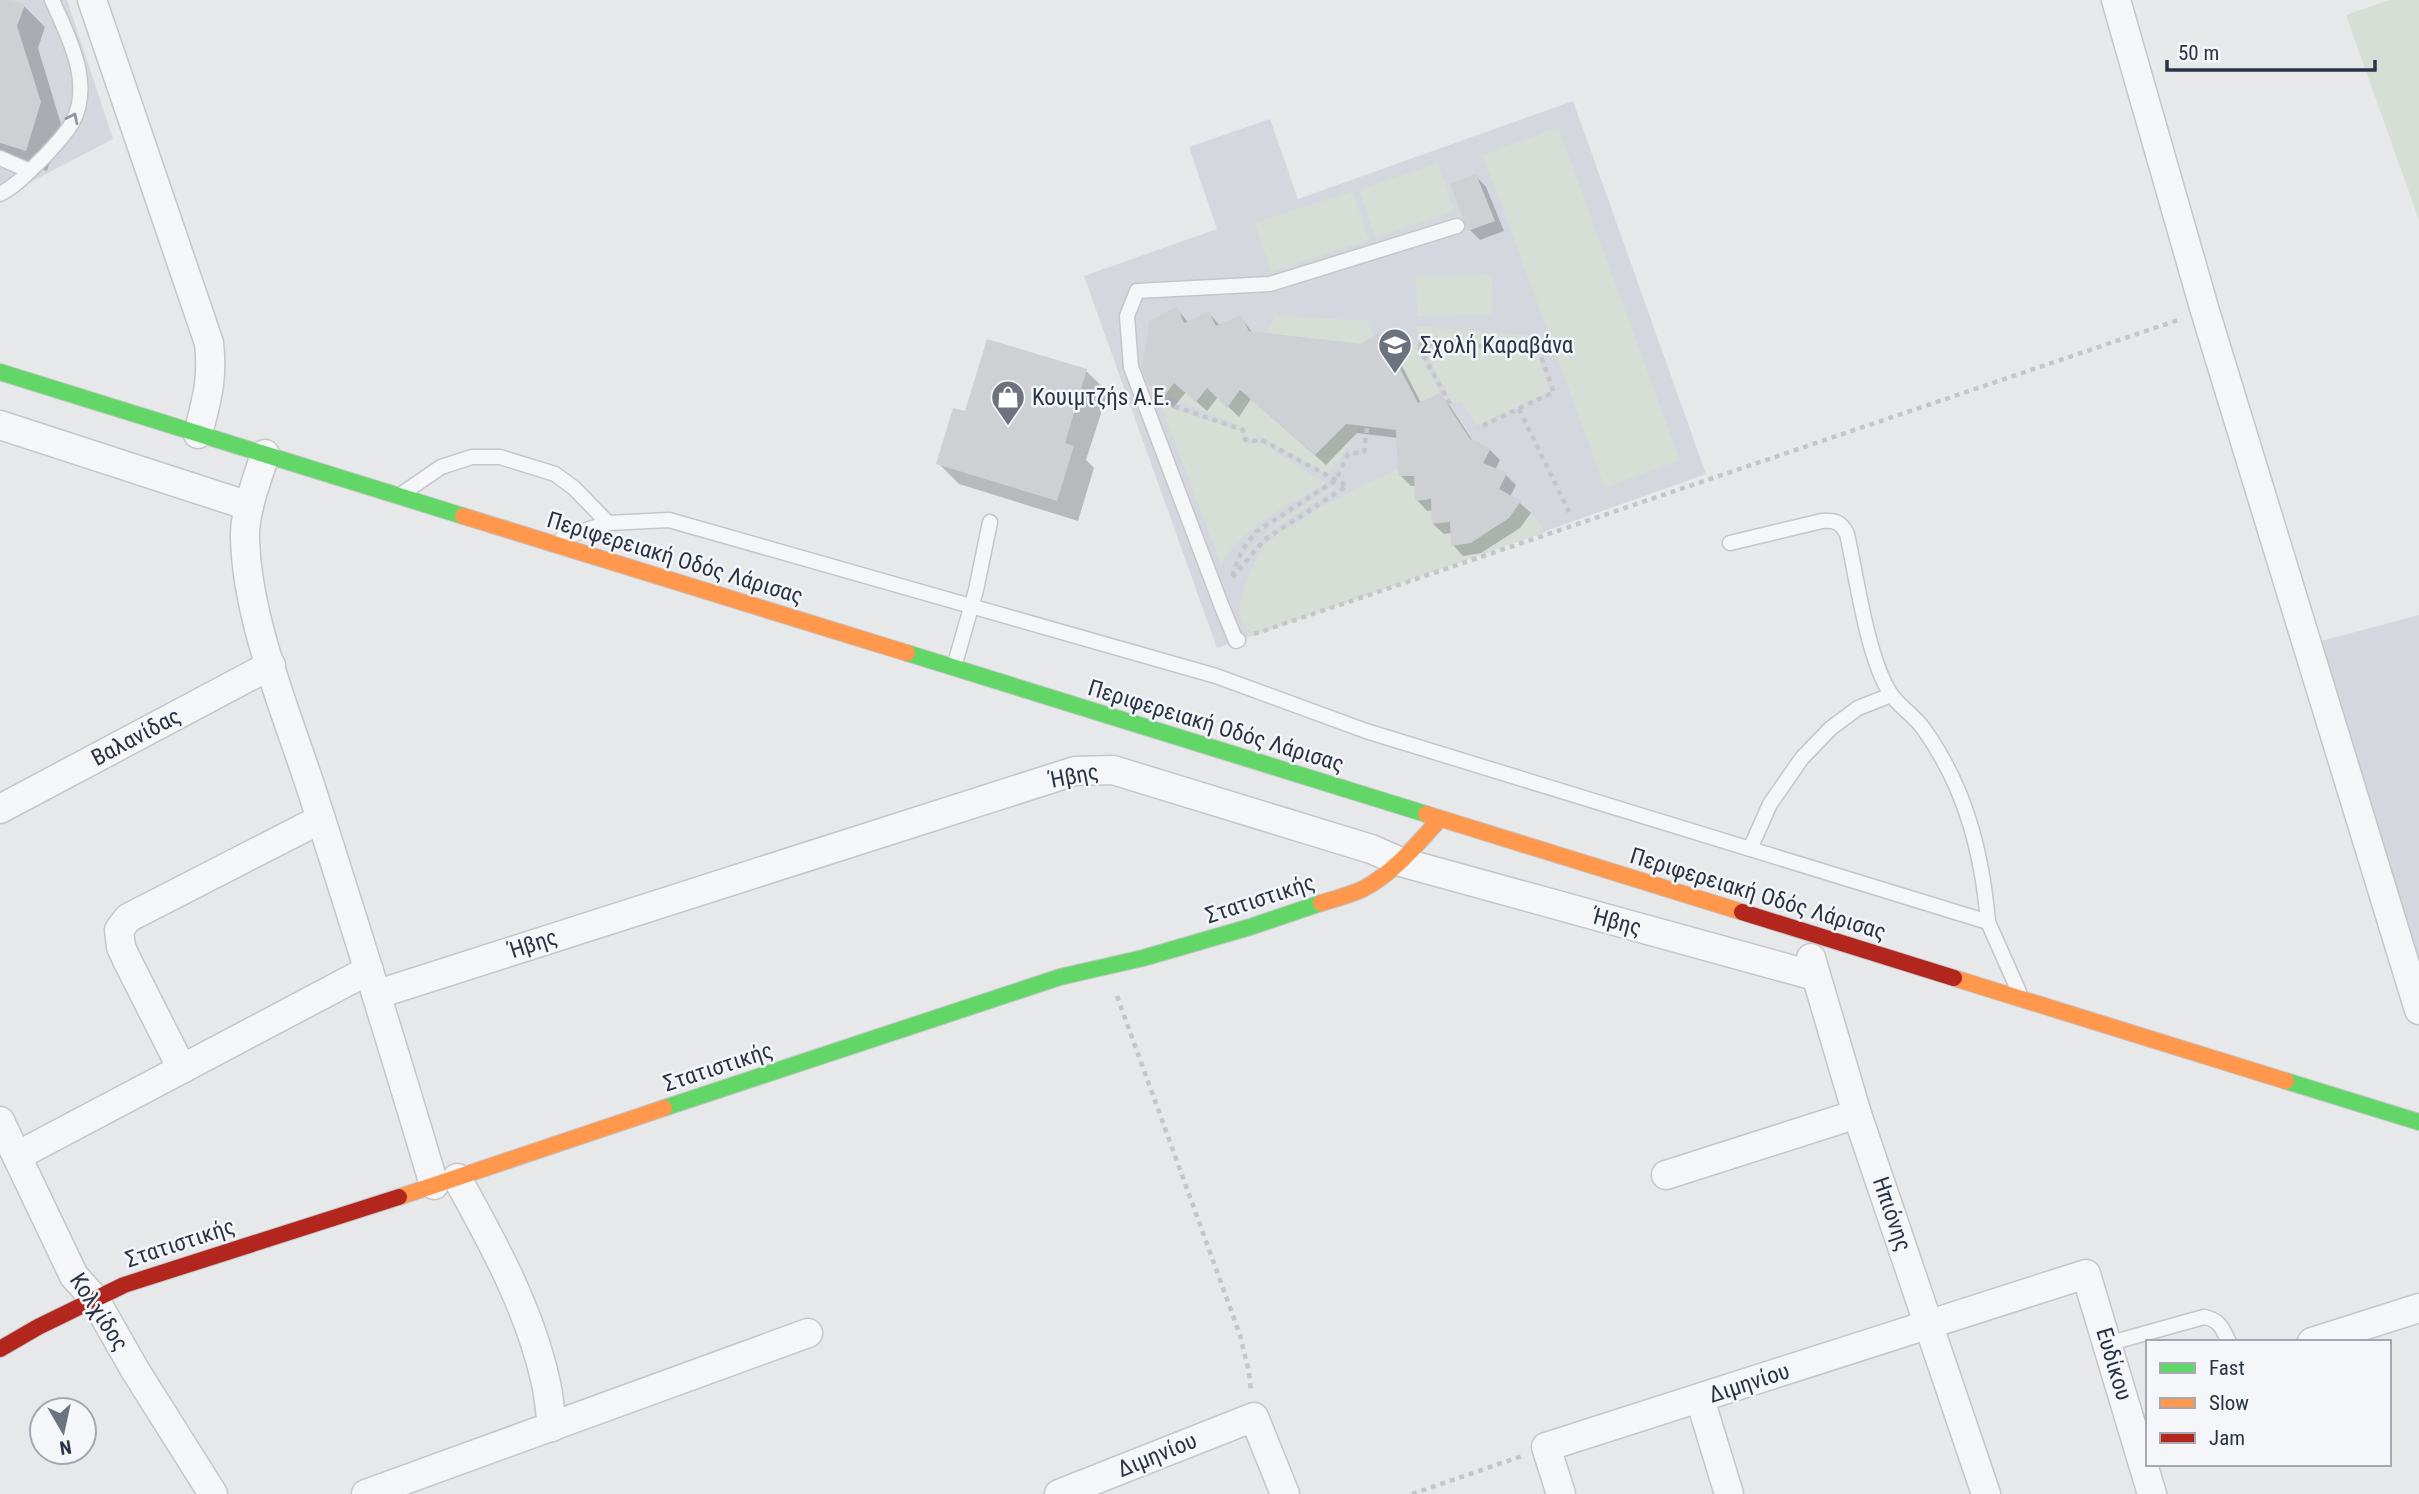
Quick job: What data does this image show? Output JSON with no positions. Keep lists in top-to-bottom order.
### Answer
{
  "streets": {
    "main road": ["Περιφερειακή Οδός Λάρισας", "Στατιστικής"],
    "street": [
      "Βαλανίδας",
      "Ήβης",
      "Ηπιόνης",
      "Κολχίδος",
      "Ευδίκου",
      "Διμηνίου"
    ]
  },
  "crossings": [
    ["Περιφερειακή Οδός Λάρισας", "Στατιστικής"],
    ["Περιφερειακή Οδός Λάρισας", "Ηπιόνης"],
    ["Ήβης", "Στατιστικής"],
    ["Ήβης", "Ηπιόνης"],
    ["Ήβης", "Κολχίδος"],
    ["Στατιστικής", "Κολχίδος"],
    ["Ηπιόνης", "Διμηνίου"],
    ["Ευδίκου", "Διμηνίου"]
  ],
  "places": {
    "school or university": ["Σχολή Καραβάνα"],
    "shop": ["Κουιμτζήs Α.Ε."]
  },
  "legend": ["Fast", "Slow", "Jam"],
  "scale_bar": "50 m",
  "north": "bottom"
}
